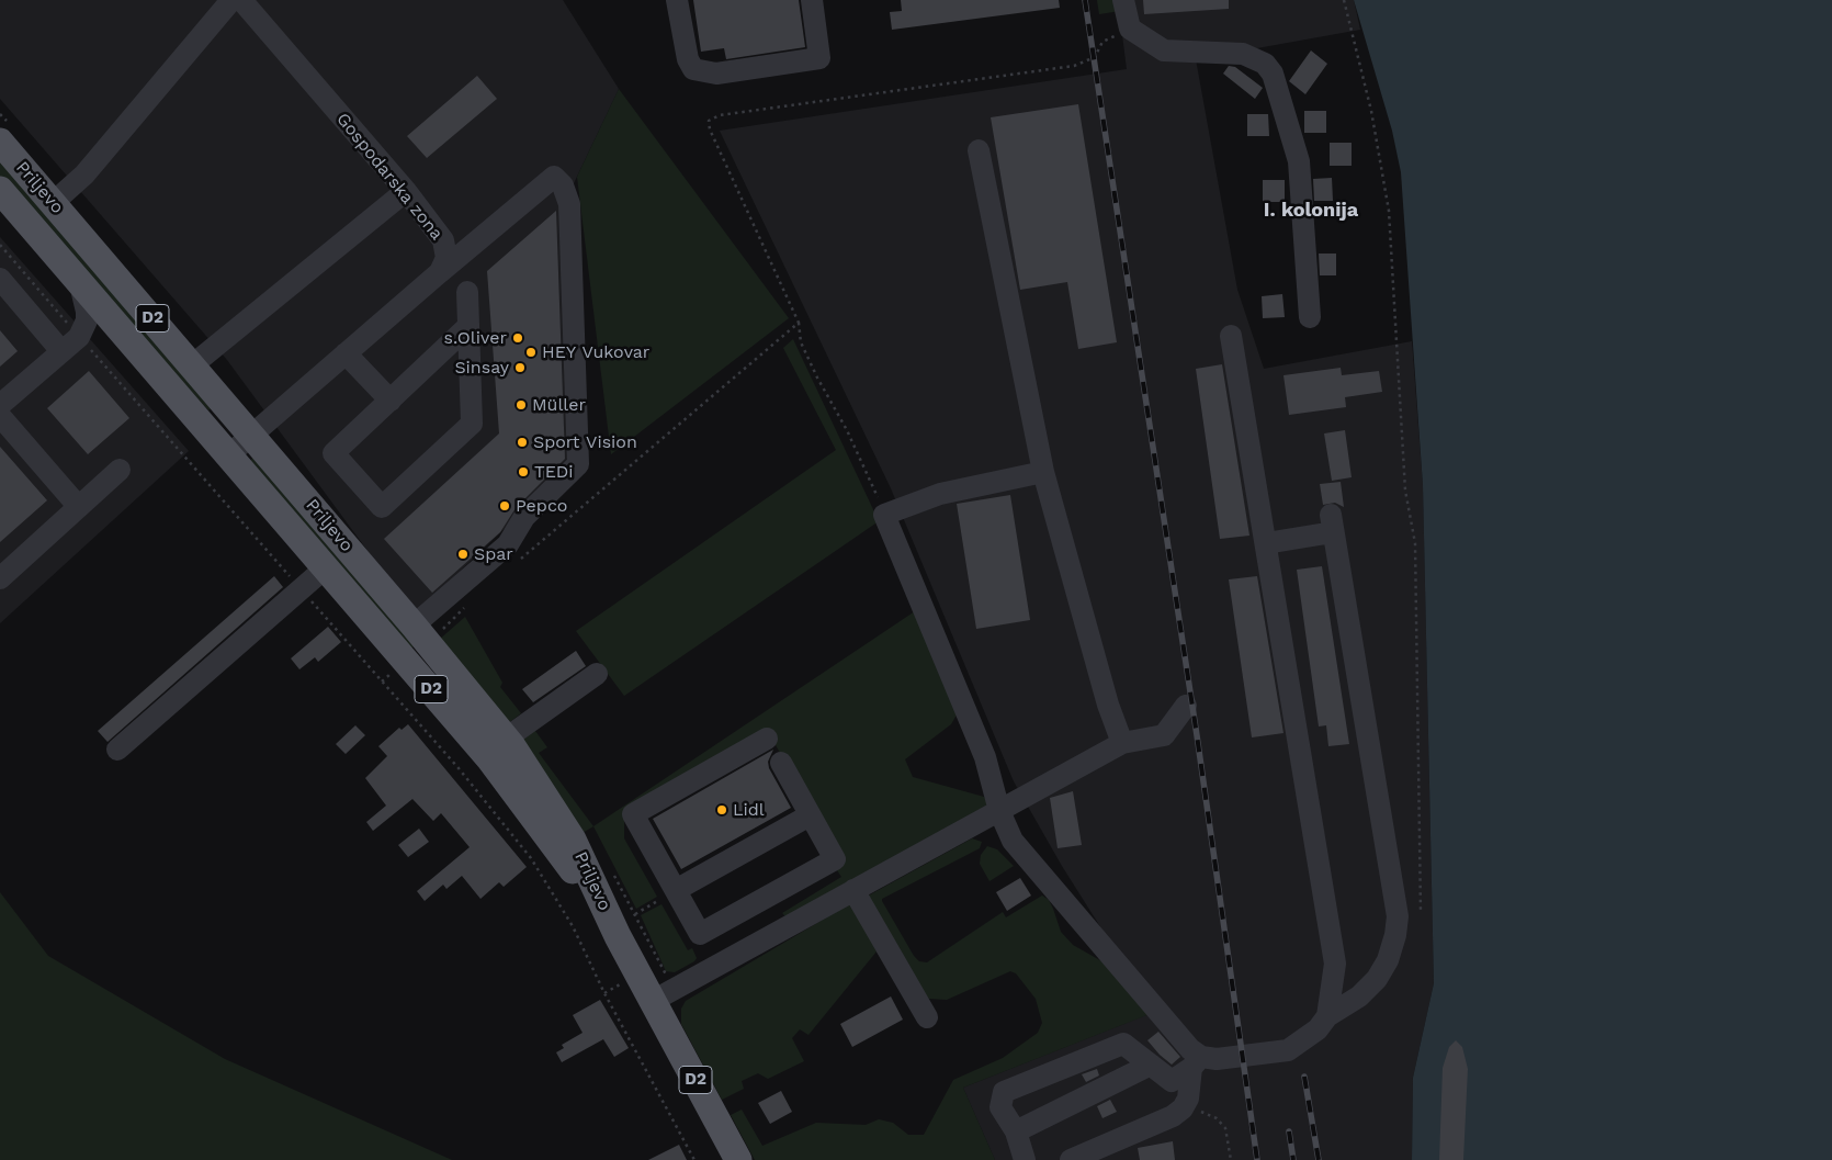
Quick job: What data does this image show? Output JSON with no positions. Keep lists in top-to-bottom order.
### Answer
{
  "streets": {
    "main road": ["Priljevo", "D2"],
    "street": ["Gospodarska zona"]
  },
  "districts": ["I. kolonija"],
  "places": [
    "s.Oliver",
    "HEY Vukovar",
    "Sinsay",
    "Müller",
    "Sport Vision",
    "TEDi",
    "Pepco",
    "Spar",
    "Lidl"
  ]
}
